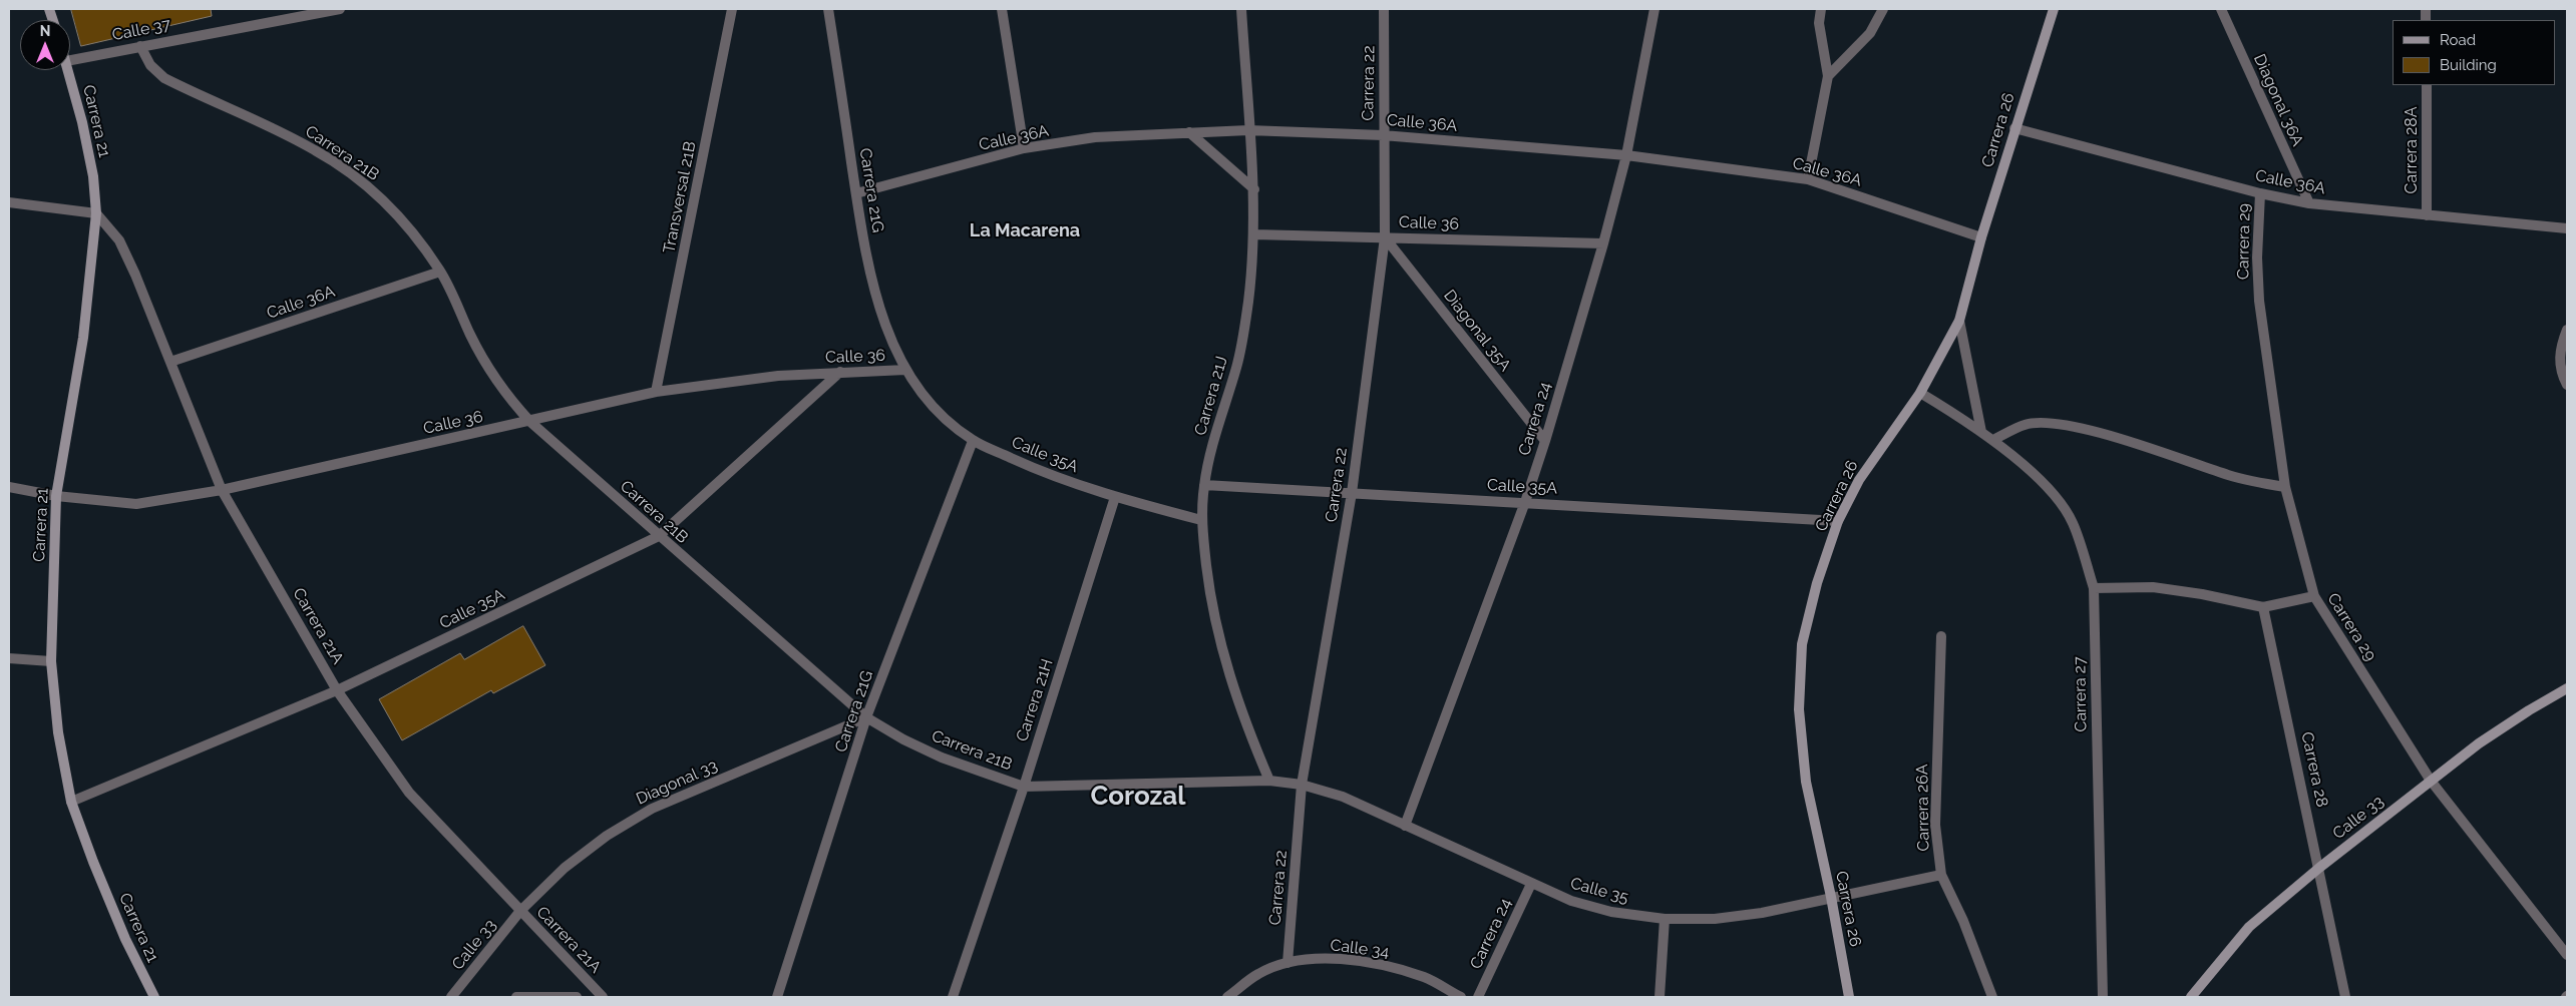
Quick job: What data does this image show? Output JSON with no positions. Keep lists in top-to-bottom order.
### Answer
{
  "streets": {
    "street": [
      "Calle 37",
      "Carrera 22",
      "Diagonal 36A",
      "Carrera 21",
      "Calle 36A",
      "Carrera 26",
      "Carrera 28A",
      "Carrera 21B",
      "Carrera 21G",
      "Transversal 21B",
      "Calle 36",
      "Carrera 29",
      "Diagonal 35A",
      "Carrera 21J",
      "Carrera 24",
      "Calle 35A",
      "Carrera 21A",
      "Carrera 27",
      "Carrera 21H",
      "Carrera 28",
      "Diagonal 33",
      "Carrera 26A",
      "Calle 33",
      "Calle 35",
      "Calle 34"
    ]
  },
  "crossings": [
    ["Calle 37", "Carrera 21B"],
    ["Carrera 22", "Calle 36A"],
    ["Carrera 22", "Calle 36"],
    ["Carrera 22", "Diagonal 35A"],
    ["Carrera 22", "Calle 35A"],
    ["Carrera 22", "Calle 35"],
    ["Carrera 22", "Calle 34"],
    ["Diagonal 36A", "Calle 36A"],
    ["Carrera 21", "Calle 36"],
    ["Carrera 21", "Calle 35A"],
    ["Carrera 21", "Carrera 21A"],
    ["Calle 36A", "Carrera 26"],
    ["Calle 36A", "Carrera 28A"],
    ["Calle 36A", "Carrera 21B"],
    ["Calle 36A", "Carrera 21G"],
    ["Calle 36A", "Carrera 29"],
    ["Calle 36A", "Carrera 21J"],
    ["Calle 36A", "Carrera 24"],
    ["Calle 36A", "Carrera 21A"],
    ["Carrera 26", "Calle 35A"],
    ["Carrera 26", "Carrera 27"],
    ["Carrera 26", "Calle 35"],
    ["Carrera 21B", "Carrera 21G"],
    ["Carrera 21B", "Calle 36"],
    ["Carrera 21B", "Carrera 21J"],
    ["Carrera 21B", "Calle 35A"],
    ["Carrera 21B", "Carrera 21H"],
    ["Carrera 21B", "Diagonal 33"],
    ["Carrera 21B", "Calle 35"],
    ["Carrera 21G", "Calle 36"],
    ["Carrera 21G", "Calle 35A"],
    ["Carrera 21G", "Diagonal 33"],
    ["Transversal 21B", "Calle 36"],
    ["Calle 36", "Diagonal 35A"],
    ["Calle 36", "Carrera 21J"],
    ["Calle 36", "Carrera 24"],
    ["Calle 36", "Calle 35A"],
    ["Calle 36", "Carrera 21A"],
    ["Carrera 29", "Calle 33"],
    ["Diagonal 35A", "Carrera 24"],
    ["Carrera 21J", "Calle 35A"],
    ["Carrera 21J", "Calle 35"],
    ["Carrera 24", "Calle 35A"],
    ["Carrera 24", "Calle 35"],
    ["Calle 35A", "Carrera 21A"],
    ["Calle 35A", "Carrera 21H"],
    ["Carrera 21A", "Diagonal 33"],
    ["Carrera 21A", "Calle 33"],
    ["Carrera 28", "Calle 33"],
    ["Diagonal 33", "Calle 33"],
    ["Carrera 26A", "Calle 35"]
  ],
  "districts": ["La Macarena", "Corozal"],
  "legend": ["Road", "Building"],
  "north": "top"
}
